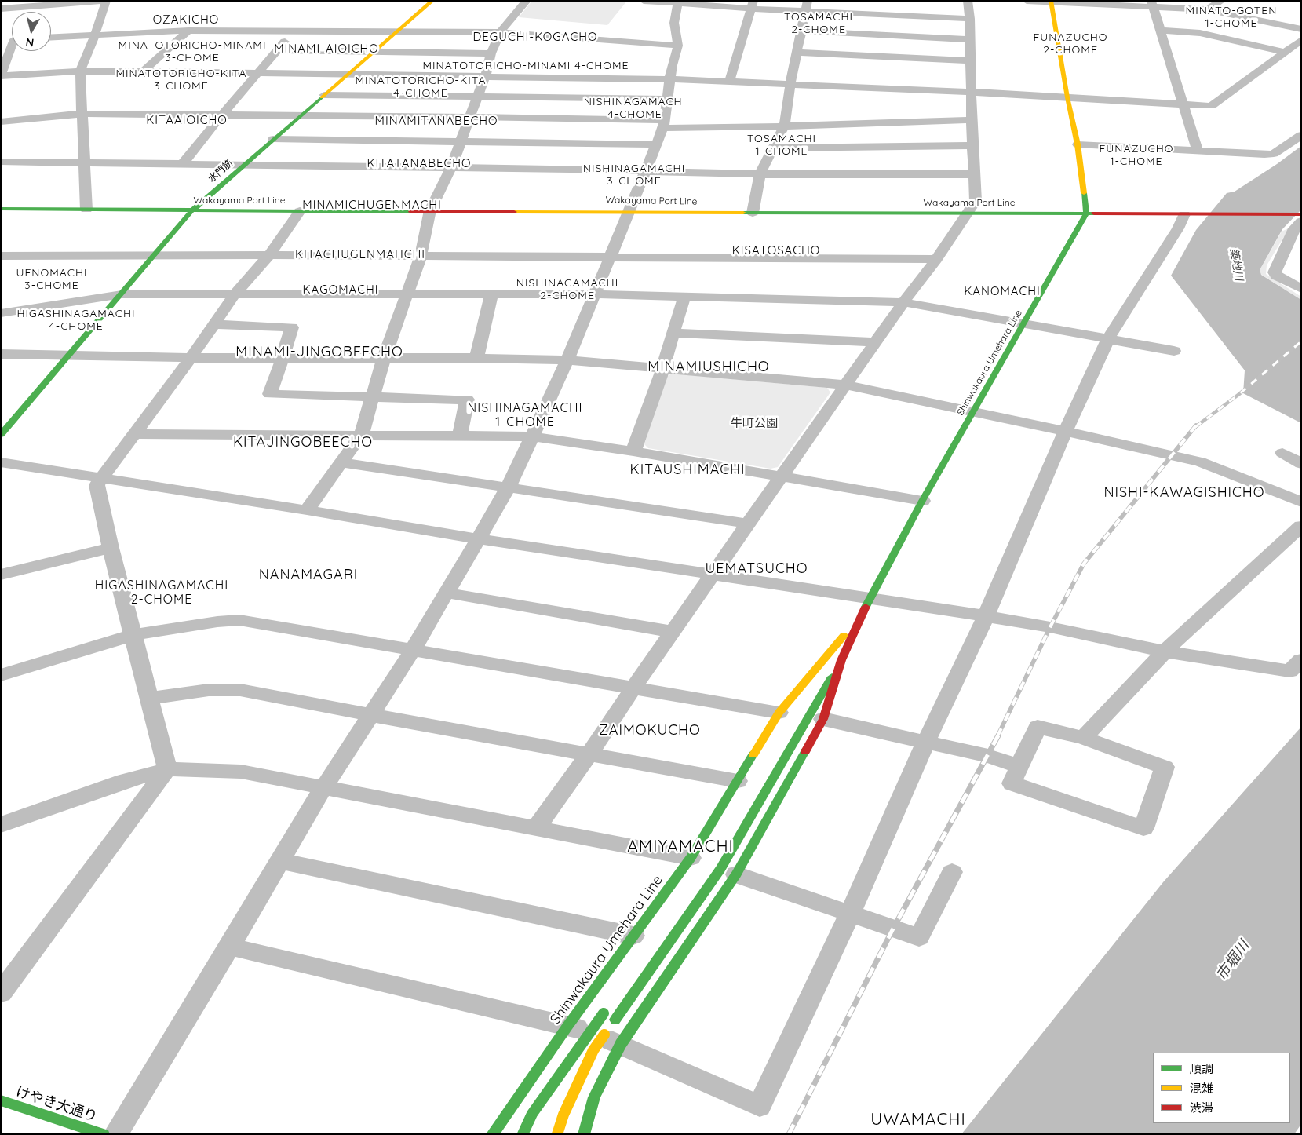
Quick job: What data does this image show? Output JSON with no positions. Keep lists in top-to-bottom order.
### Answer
{
  "streets": {
    "main road": [
      "水門筋",
      "Wakayama Port Line",
      "Shinwakaura Umehara Line",
      "けやき大通り"
    ]
  },
  "crossings": [
    ["水門筋", "Wakayama Port Line"],
    ["Wakayama Port Line", "Shinwakaura Umehara Line"]
  ],
  "districts": [
    "MINATO-GOTEN 1-CHOME",
    "TOSAMACHI 2-CHOME",
    "OZAKICHO",
    "DEGUCHI-KOGACHO",
    "FUNAZUCHO 2-CHOME",
    "MINATOTORICHO-MINAMI 3-CHOME",
    "MINAMI-AIOICHO",
    "MINATOTORICHO-MINAMI 4-CHOME",
    "MINATOTORICHO-KITA 3-CHOME",
    "MINATOTORICHO-KITA 4-CHOME",
    "NISHINAGAMACHI 4-CHOME",
    "KITAAIOICHO",
    "MINAMITANABECHO",
    "TOSAMACHI 1-CHOME",
    "FUNAZUCHO 1-CHOME",
    "KITATANABECHO",
    "NISHINAGAMACHI 3-CHOME",
    "MINAMICHUGENMACHI",
    "KISATOSACHO",
    "KITACHUGENMAHCHI",
    "UENOMACHI 3-CHOME",
    "NISHINAGAMACHI 2-CHOME",
    "KAGOMACHI",
    "KANOMACHI",
    "HIGASHINAGAMACHI 4-CHOME",
    "MINAMI-JINGOBEECHO",
    "MINAMIUSHICHO",
    "NISHINAGAMACHI 1-CHOME",
    "KITAJINGOBEECHO",
    "KITAUSHIMACHI",
    "NISHI-KAWAGISHICHO",
    "UEMATSUCHO",
    "NANAMAGARI",
    "HIGASHINAGAMACHI 2-CHOME",
    "ZAIMOKUCHO",
    "AMIYAMACHI",
    "UWAMACHI"
  ],
  "water": ["築地川", "市堀川"],
  "parks": ["牛町公園"],
  "legend": ["順調", "混雑", "渋滞"],
  "north": "bottom"
}
